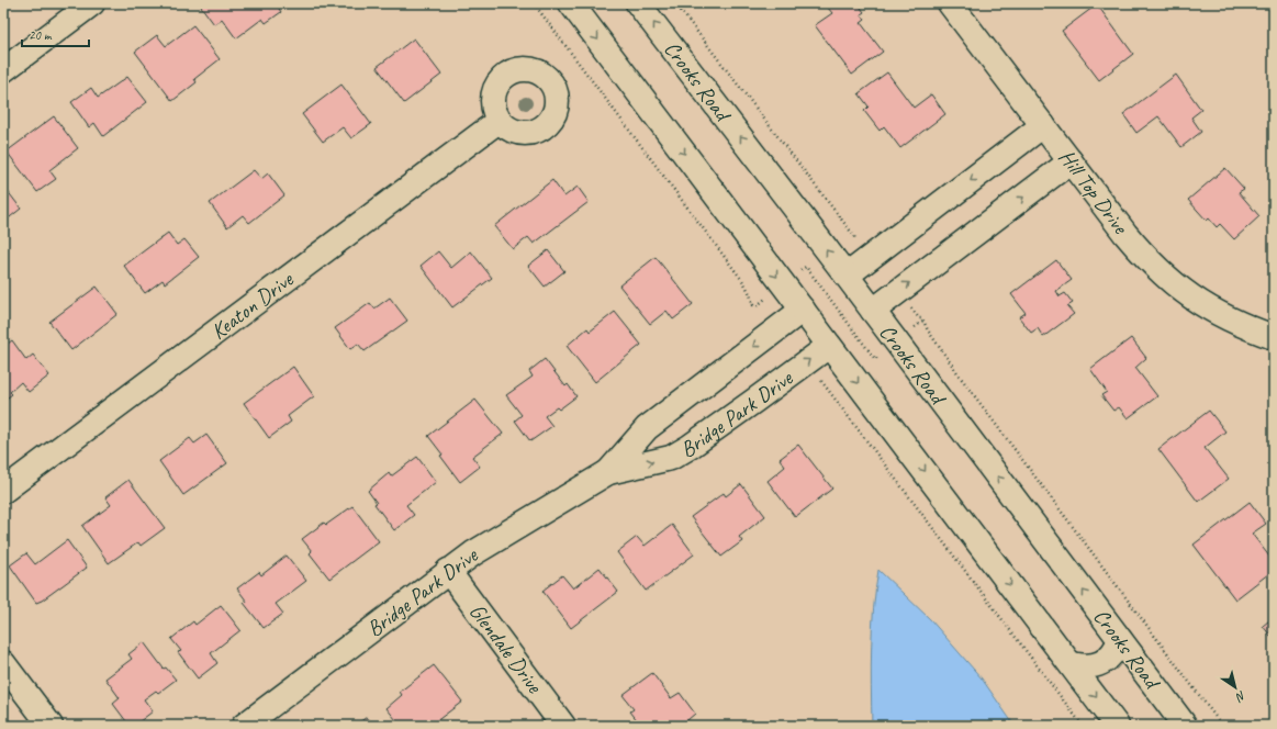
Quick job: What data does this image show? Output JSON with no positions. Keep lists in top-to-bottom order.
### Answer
{
  "streets": {
    "street": [
      "Crooks Road",
      "Hill Top Drive",
      "Keaton Drive",
      "Bridge Park Drive",
      "Glendale Drive"
    ]
  },
  "crossings": [
    ["Bridge Park Drive", "Glendale Drive"]
  ],
  "scale_bar": "20 m",
  "north": "bottom right"
}
